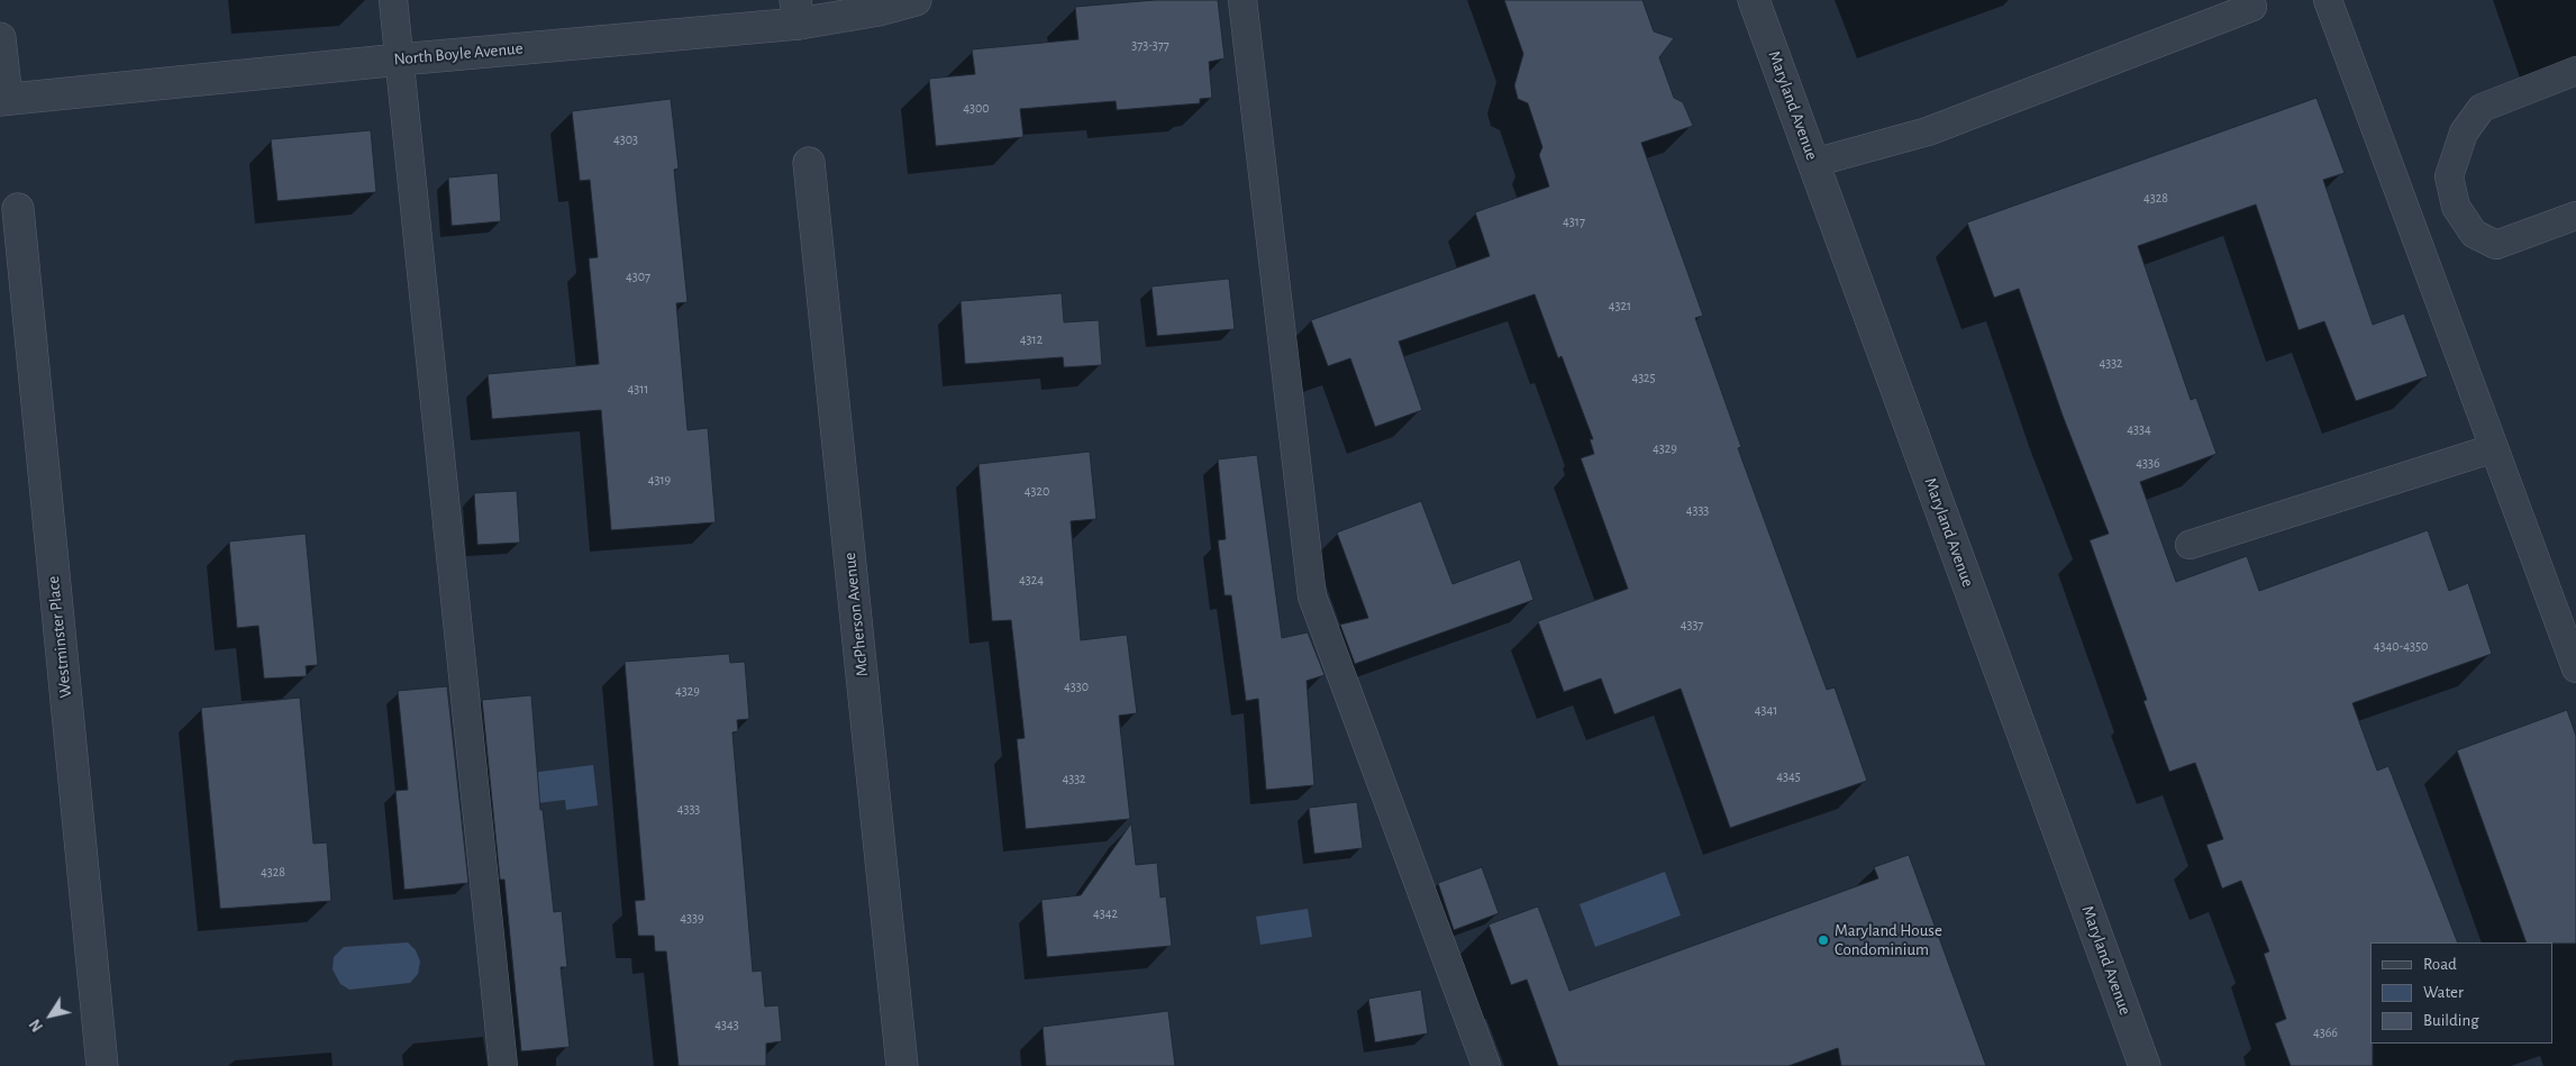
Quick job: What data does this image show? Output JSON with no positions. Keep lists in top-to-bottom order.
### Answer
{
  "streets": {
    "street": [
      "North Boyle Avenue",
      "Maryland Avenue",
      "McPherson Avenue",
      "Westminster Place"
    ]
  },
  "places": ["Maryland House Condominium"],
  "house_numbers": [
    "373-377",
    "4300",
    "4303",
    "4328",
    "4317",
    "4307",
    "4321",
    "4312",
    "4332",
    "4325",
    "4311",
    "4334",
    "4329",
    "4336",
    "4319",
    "4320",
    "4333",
    "4324",
    "4337",
    "4340-4350",
    "4330",
    "4329",
    "4341",
    "4345",
    "4332",
    "4333",
    "4328",
    "4342",
    "4339",
    "4343",
    "4366"
  ],
  "legend": ["Road", "Water", "Building"],
  "north": "bottom left"
}
